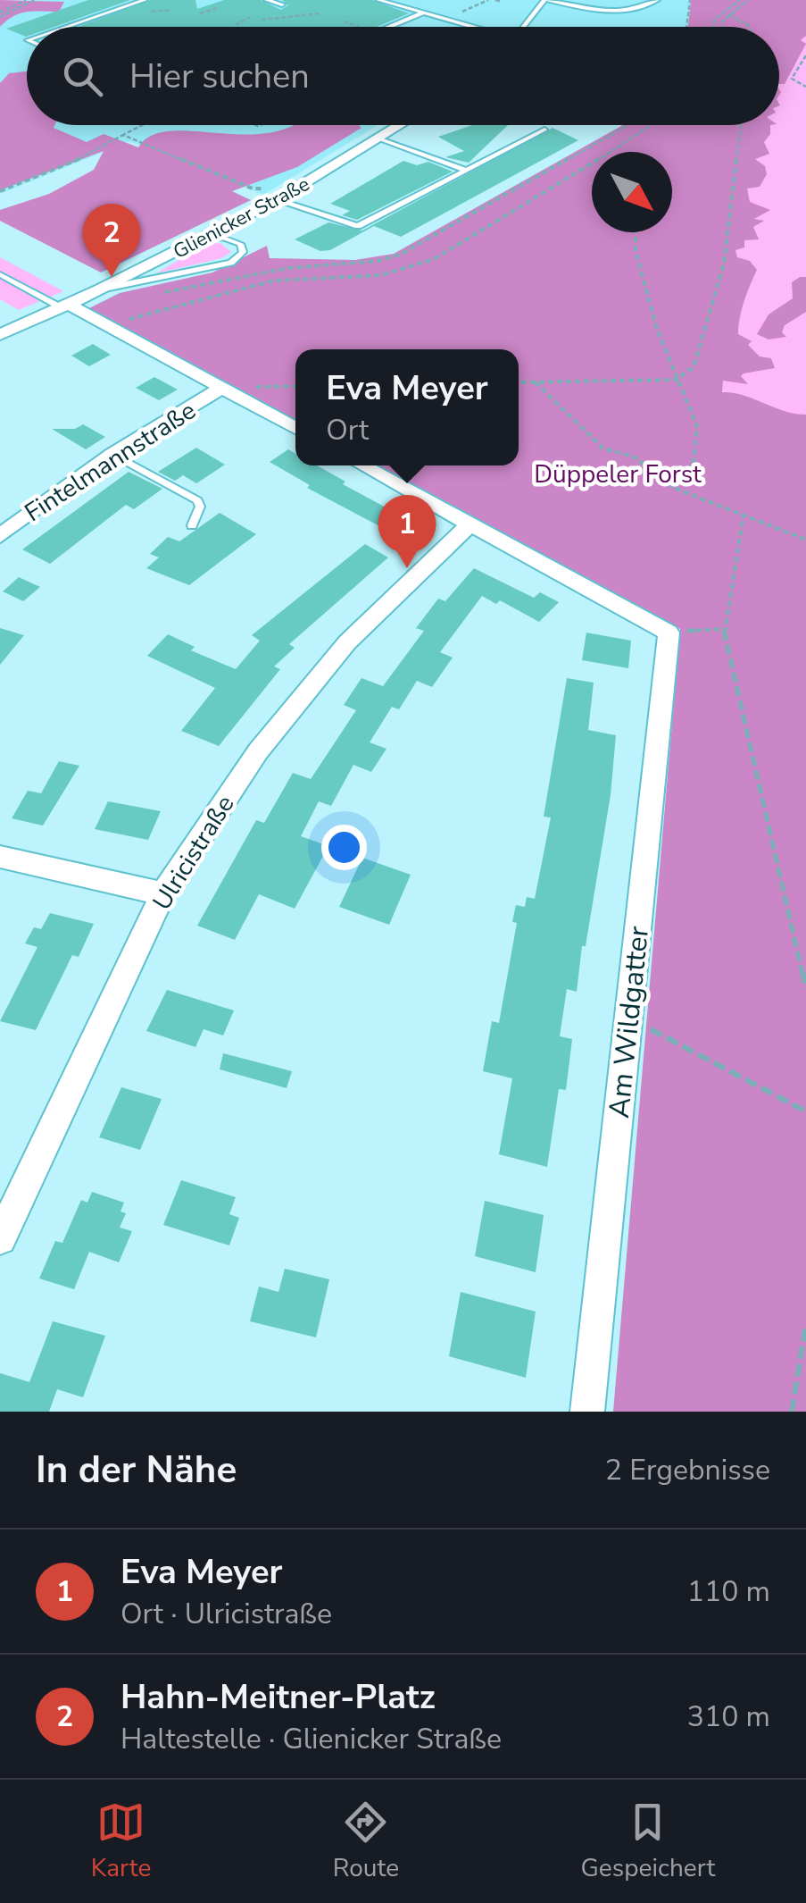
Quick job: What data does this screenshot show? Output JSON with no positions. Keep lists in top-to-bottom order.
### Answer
{
  "streets": {
    "street": [
      "Glienicker Straße",
      "Fintelmannstraße",
      "Ulricistraße",
      "Am Wildgatter"
    ]
  },
  "parks": ["Düppeler Forst"],
  "north": "bottom right",
  "page": {
    "search": "Hier suchen",
    "pins": ["2", "1"],
    "popup": ["Eva Meyer", "Ort"],
    "heading": ["In der Nähe", "2 Ergebnisse"],
    "list": [
      {
        "mark": "1",
        "name": "Eva Meyer",
        "note": "Ort · Ulricistraße",
        "value": "110 m"
      },
      {
        "mark": "2",
        "name": "Hahn-Meitner-Platz",
        "note": "Haltestelle · Glienicker Straße",
        "value": "310 m"
      }
    ],
    "nav": ["Karte", "Route", "Gespeichert"]
  }
}
